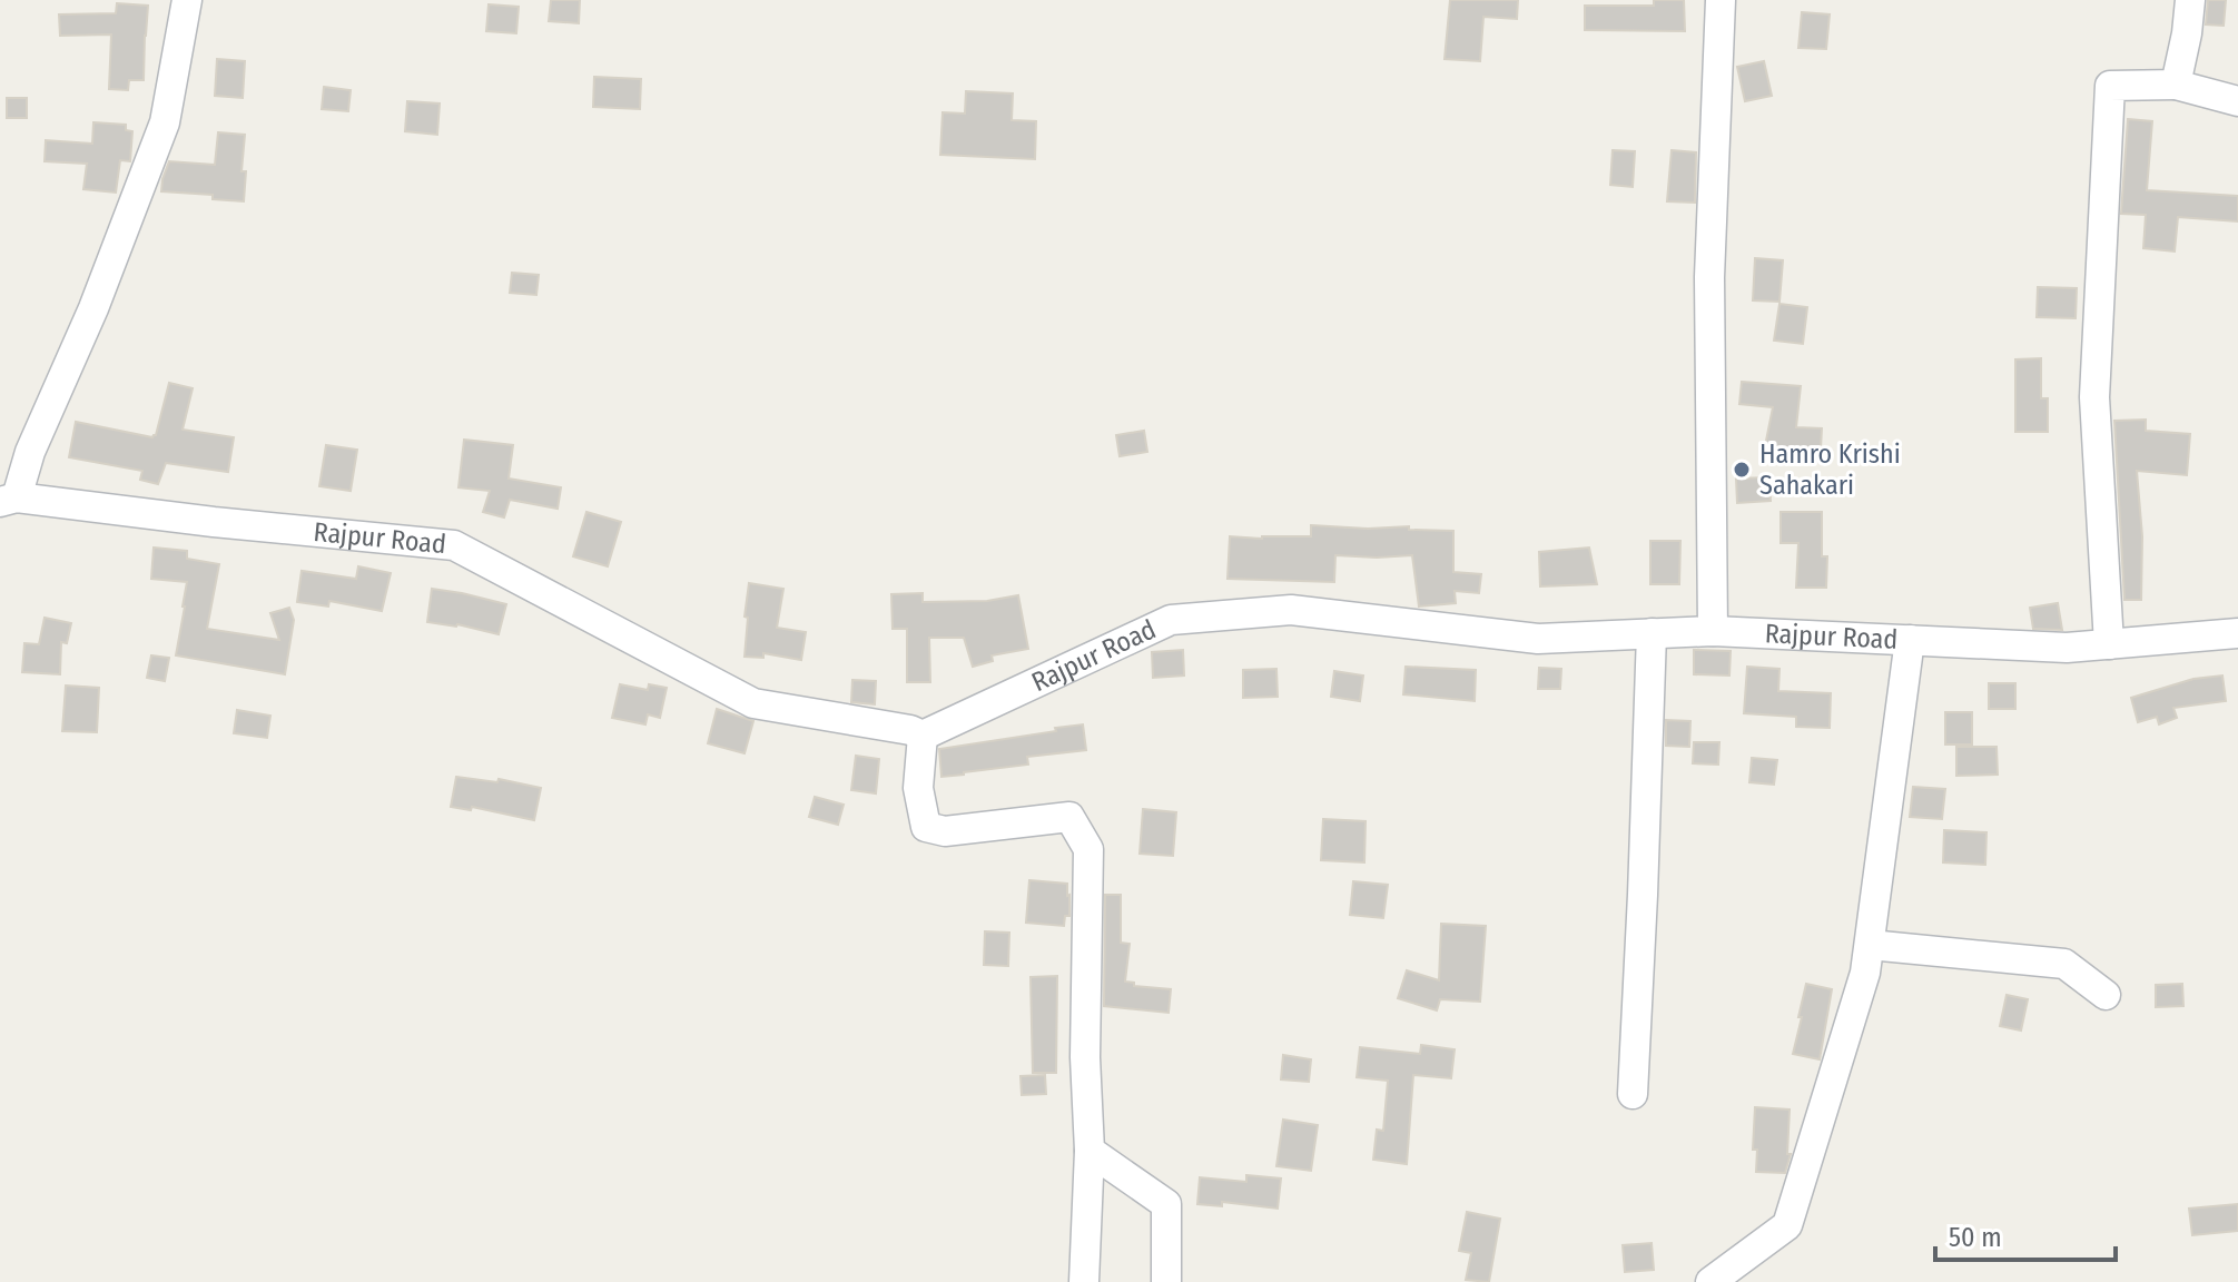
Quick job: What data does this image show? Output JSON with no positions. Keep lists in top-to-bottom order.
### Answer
{
  "streets": {
    "street": ["Rajpur Road"]
  },
  "places": ["Hamro Krishi Sahakari"],
  "scale_bar": "50 m"
}
